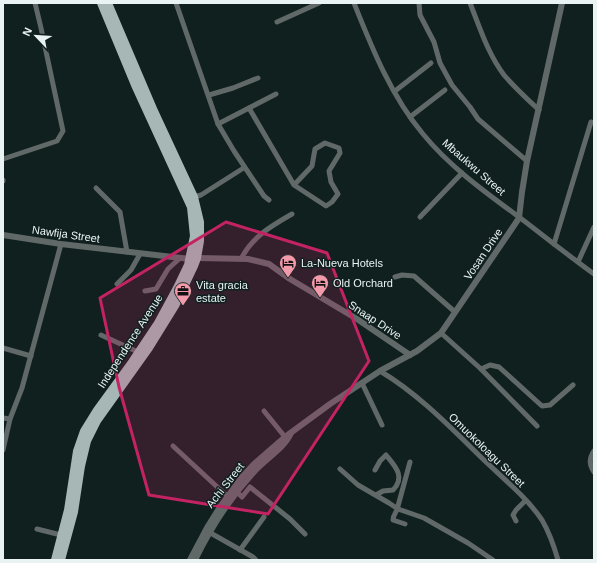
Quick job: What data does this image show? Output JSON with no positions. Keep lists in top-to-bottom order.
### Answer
{
  "streets": {
    "main road": ["Independence Avenue"],
    "street": [
      "Mbaukwu Street",
      "Nawfija Street",
      "Vosan Drive",
      "Snaap Drive",
      "Omuokoloagu Street",
      "Achi Street"
    ]
  },
  "crossings": [
    ["Mbaukwu Street", "Vosan Drive"],
    ["Nawfija Street", "Snaap Drive"],
    ["Nawfija Street", "Independence Avenue"],
    ["Vosan Drive", "Snaap Drive"],
    ["Vosan Drive", "Omuokoloagu Street"],
    ["Vosan Drive", "Achi Street"],
    ["Snaap Drive", "Independence Avenue"]
  ],
  "places": {
    "hotel": ["La-Nueva Hotels", "Old Orchard"],
    "office": ["Vita gracia estate"]
  },
  "north": "top left"
}
